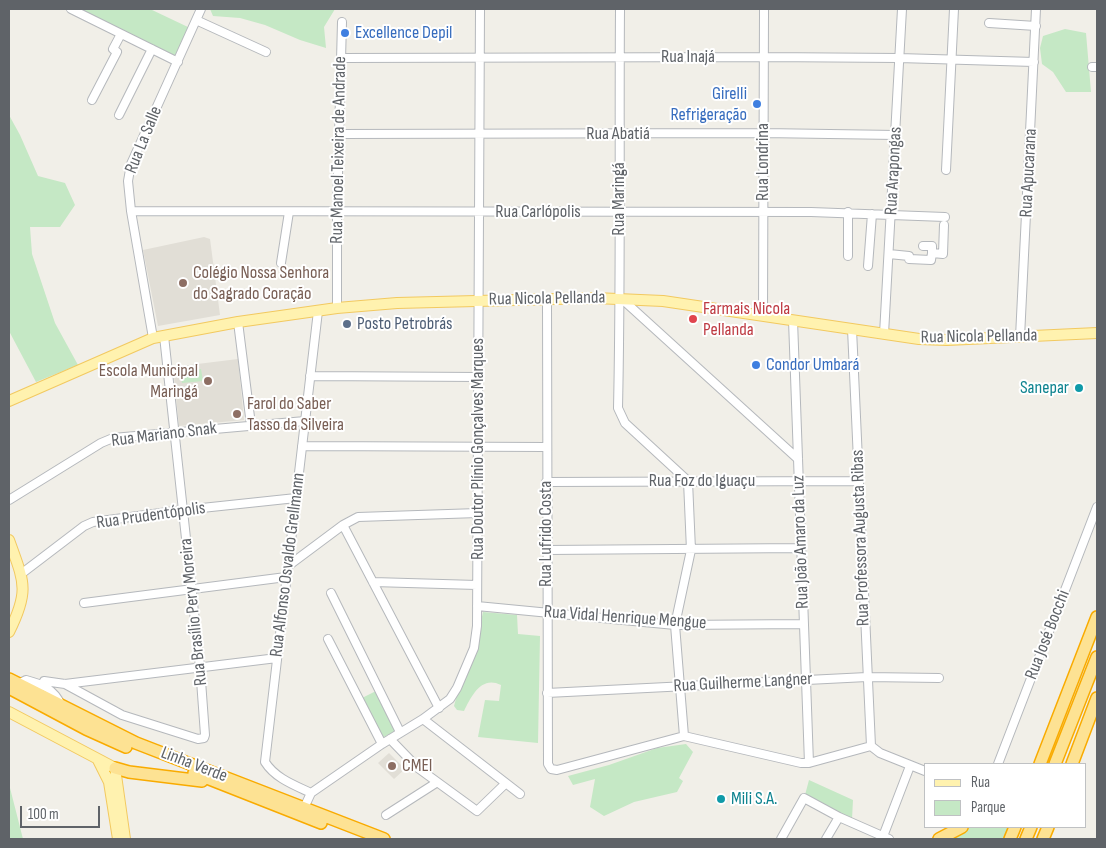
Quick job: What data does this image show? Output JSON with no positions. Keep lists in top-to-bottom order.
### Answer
{
  "streets": {
    "highway": ["Linha Verde"],
    "main road": ["Rua Nicola Pellanda"],
    "street": [
      "Rua Inajá",
      "Rua Abatiá",
      "Rua La Salle",
      "Rua Manoel Teixeira de Andrade",
      "Rua Londrina",
      "Rua Arapongas",
      "Rua Apucarana",
      "Rua Maringá",
      "Rua Carlópolis",
      "Rua Mariano Snak",
      "Rua Doutor Plínio Gonçalves Marques",
      "Rua Foz do Iguaçu",
      "Rua Prudentópolis",
      "Rua Lufrido Costa",
      "Rua Professora Augusta Ribas",
      "Rua João Amaro da Luz",
      "Rua Alfonso Osvaldo Grellmann",
      "Rua Brasílio Pery Moreira",
      "Rua Vidal Henrique Mengue",
      "Rua José Bocchi",
      "Rua Guilherme Langner"
    ]
  },
  "crossings": [
    ["Rua Inajá", "Rua Manoel Teixeira de Andrade"],
    ["Rua Inajá", "Rua Londrina"],
    ["Rua Inajá", "Rua Arapongas"],
    ["Rua Inajá", "Rua Apucarana"],
    ["Rua Inajá", "Rua Maringá"],
    ["Rua Inajá", "Rua Doutor Plínio Gonçalves Marques"],
    ["Rua Abatiá", "Rua Manoel Teixeira de Andrade"],
    ["Rua Abatiá", "Rua Londrina"],
    ["Rua Abatiá", "Rua Arapongas"],
    ["Rua Abatiá", "Rua Maringá"],
    ["Rua Abatiá", "Rua Doutor Plínio Gonçalves Marques"],
    ["Rua La Salle", "Rua Carlópolis"],
    ["Rua La Salle", "Rua Nicola Pellanda"],
    ["Rua Manoel Teixeira de Andrade", "Rua Carlópolis"],
    ["Rua Manoel Teixeira de Andrade", "Rua Nicola Pellanda"],
    ["Rua Londrina", "Rua Carlópolis"],
    ["Rua Londrina", "Rua Nicola Pellanda"],
    ["Rua Arapongas", "Rua Carlópolis"],
    ["Rua Arapongas", "Rua Nicola Pellanda"],
    ["Rua Apucarana", "Rua Nicola Pellanda"],
    ["Rua Maringá", "Rua Carlópolis"],
    ["Rua Maringá", "Rua Nicola Pellanda"],
    ["Rua Maringá", "Rua Foz do Iguaçu"],
    ["Rua Carlópolis", "Rua Doutor Plínio Gonçalves Marques"],
    ["Rua Nicola Pellanda", "Rua Doutor Plínio Gonçalves Marques"],
    ["Rua Nicola Pellanda", "Rua Lufrido Costa"],
    ["Rua Nicola Pellanda", "Rua Professora Augusta Ribas"],
    ["Rua Nicola Pellanda", "Rua João Amaro da Luz"],
    ["Rua Nicola Pellanda", "Rua Alfonso Osvaldo Grellmann"],
    ["Rua Nicola Pellanda", "Rua Brasílio Pery Moreira"],
    ["Rua Mariano Snak", "Rua Alfonso Osvaldo Grellmann"],
    ["Rua Mariano Snak", "Rua Brasílio Pery Moreira"],
    ["Rua Doutor Plínio Gonçalves Marques", "Rua Alfonso Osvaldo Grellmann"],
    ["Rua Doutor Plínio Gonçalves Marques", "Rua Vidal Henrique Mengue"],
    ["Rua Foz do Iguaçu", "Rua Lufrido Costa"],
    ["Rua Foz do Iguaçu", "Rua Professora Augusta Ribas"],
    ["Rua Foz do Iguaçu", "Rua João Amaro da Luz"],
    ["Rua Prudentópolis", "Rua Alfonso Osvaldo Grellmann"],
    ["Rua Prudentópolis", "Rua Brasílio Pery Moreira"],
    ["Rua Lufrido Costa", "Rua Vidal Henrique Mengue"],
    ["Rua Lufrido Costa", "Rua Guilherme Langner"],
    ["Rua Professora Augusta Ribas", "Rua Guilherme Langner"],
    ["Rua João Amaro da Luz", "Rua Vidal Henrique Mengue"],
    ["Rua João Amaro da Luz", "Rua Guilherme Langner"]
  ],
  "places": [
    "Excellence Depil",
    "Girelli Refrigeração",
    "Colégio Nossa Senhora do Sagrado Coração",
    "Farmais Nicola Pellanda",
    "Posto Petrobrás",
    "Condor Umbará",
    "Escola Municipal Maringá",
    "Sanepar",
    "Farol do Saber Tasso da Silveira",
    "CMEI",
    "Mili S.A."
  ],
  "legend": ["Rua", "Parque"],
  "scale_bar": "100 m"
}
